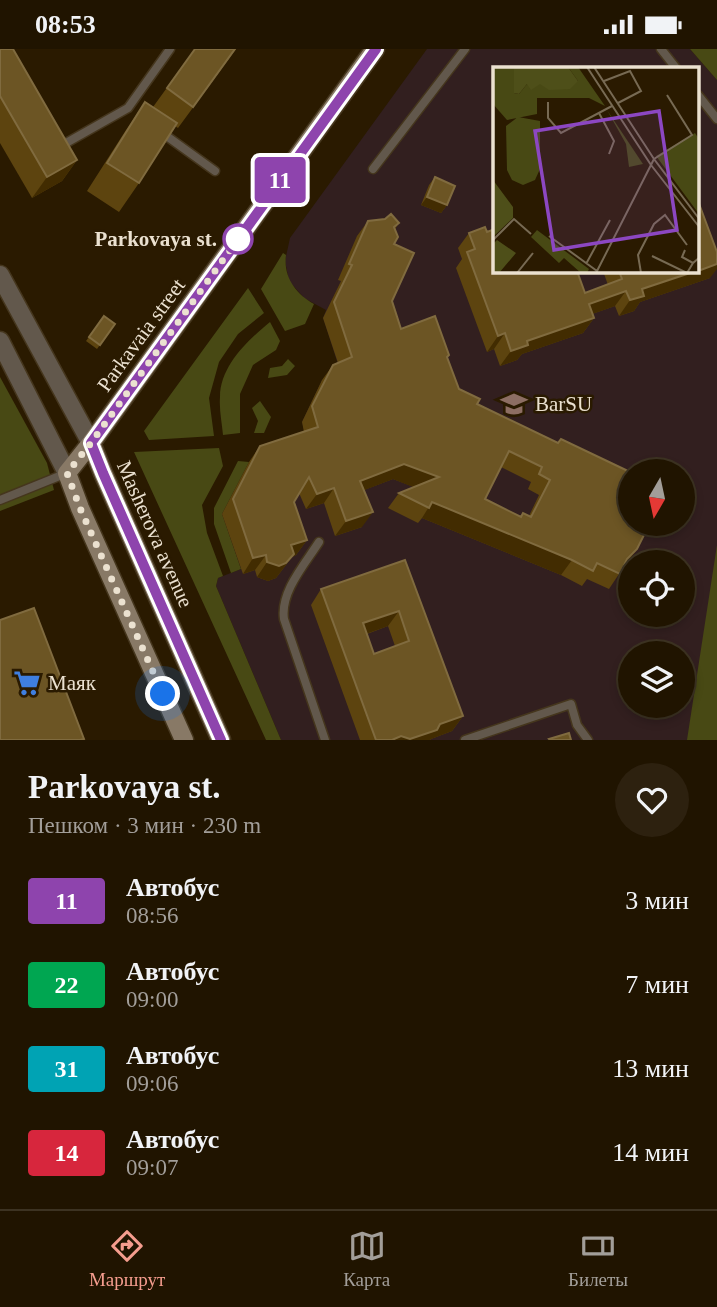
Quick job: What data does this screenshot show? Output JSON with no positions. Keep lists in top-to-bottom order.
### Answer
{
  "streets": {
    "main road": ["Parkavaia street", "Masherova avenue"]
  },
  "crossings": [
    ["Parkavaia street", "Masherova avenue"]
  ],
  "places": {
    "other": ["Parkovaya st."],
    "school or university": ["BarSU"],
    "supermarket": ["Маяк"]
  },
  "lines": ["bus line 11"],
  "north": "bottom",
  "page": {
    "status": "08:53",
    "on_map": "11",
    "heading": ["Parkovaya st.", "Пешком · 3 мин · 230 m"],
    "list": [
      {
        "mark": "11",
        "name": "Автобус",
        "note": "08:56",
        "value": "3 мин"
      },
      {
        "mark": "22",
        "name": "Автобус",
        "note": "09:00",
        "value": "7 мин"
      },
      {
        "mark": "31",
        "name": "Автобус",
        "note": "09:06",
        "value": "13 мин"
      },
      {
        "mark": "14",
        "name": "Автобус",
        "note": "09:07",
        "value": "14 мин"
      }
    ],
    "tabs": ["Маршрут", "Карта", "Билеты"]
  }
}
